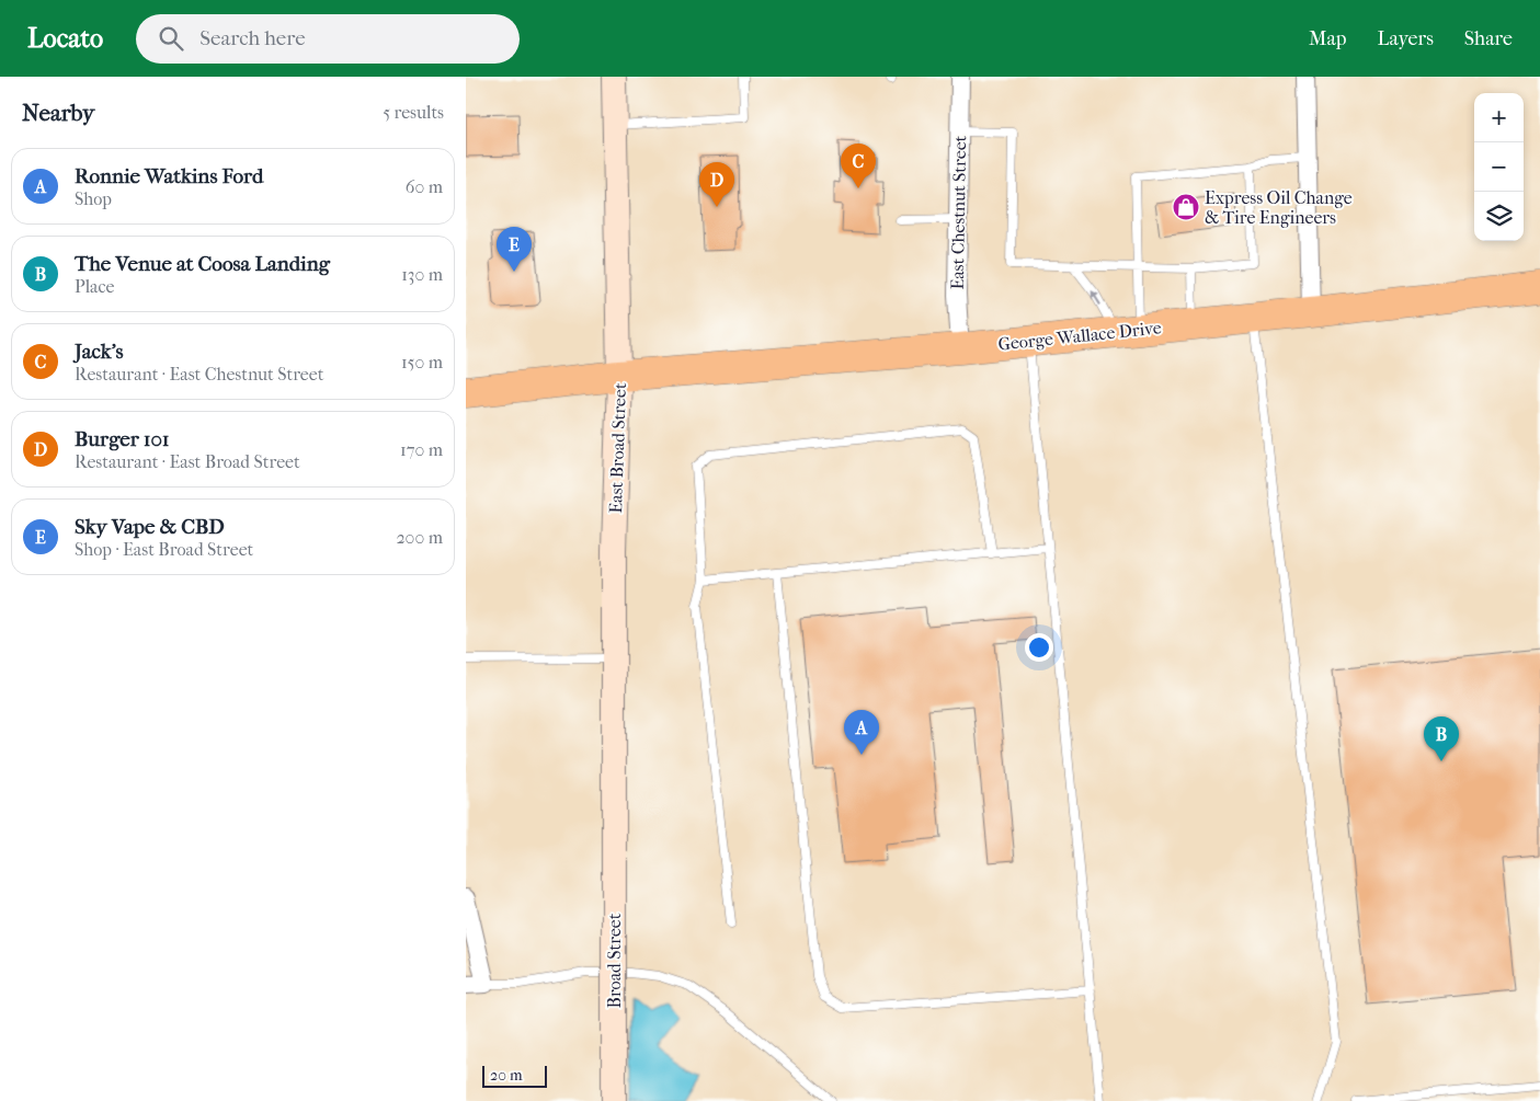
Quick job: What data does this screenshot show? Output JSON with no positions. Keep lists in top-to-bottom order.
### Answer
{
  "streets": {
    "highway": ["George Wallace Drive"],
    "main road": ["East Broad Street", "Broad Street"],
    "street": ["East Chestnut Street"]
  },
  "crossings": [
    ["East Chestnut Street", "George Wallace Drive"],
    ["George Wallace Drive", "East Broad Street"],
    ["East Broad Street", "Broad Street"]
  ],
  "places": {
    "shop": ["Express Oil Change & Tire Engineers"]
  },
  "scale_bar": "20 m",
  "page": {
    "header": "Locato",
    "search": "Search here",
    "nav": ["Map", "Layers", "Share"],
    "heading": ["Nearby", "5 results"],
    "map_buttons": ["+", "−"],
    "pins": [
      "C",
      "D",
      "E",
      "A",
      "B"
    ],
    "list": [
      {
        "mark": "A",
        "name": "Ronnie Watkins Ford",
        "note": "Shop",
        "value": "60 m"
      },
      {
        "mark": "B",
        "name": "The Venue at Coosa Landing",
        "note": "Place",
        "value": "130 m"
      },
      {
        "mark": "C",
        "name": "Jack's",
        "note": "Restaurant · East Chestnut Street",
        "value": "150 m"
      },
      {
        "mark": "D",
        "name": "Burger 101",
        "note": "Restaurant · East Broad Street",
        "value": "170 m"
      },
      {
        "mark": "E",
        "name": "Sky Vape & CBD",
        "note": "Shop · East Broad Street",
        "value": "200 m"
      }
    ],
    "scale": "20 m"
  }
}
